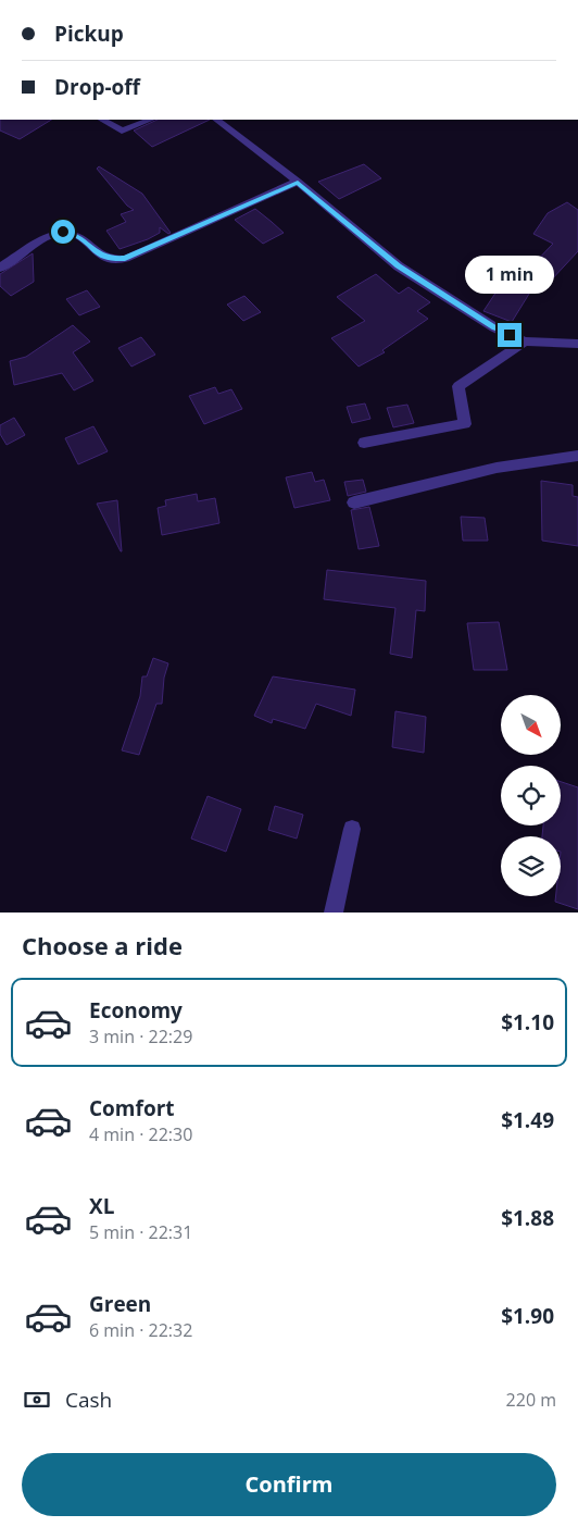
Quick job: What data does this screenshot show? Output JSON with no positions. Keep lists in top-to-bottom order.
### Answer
{
  "north": "bottom right",
  "page": {
    "banner": ["Pickup", "Drop-off"],
    "bubble": "1 min",
    "heading": "Choose a ride",
    "list": [
      {
        "name": "Economy",
        "note": "3 min · 22:29",
        "value": "$1.10"
      },
      {
        "name": "Comfort",
        "note": "4 min · 22:30",
        "value": "$1.49"
      },
      {
        "name": "XL",
        "note": "5 min · 22:31",
        "value": "$1.88"
      },
      {
        "name": "Green",
        "note": "6 min · 22:32",
        "value": "$1.90"
      }
    ],
    "pay": ["Cash", "220 m"],
    "buttons": "Confirm"
  }
}
